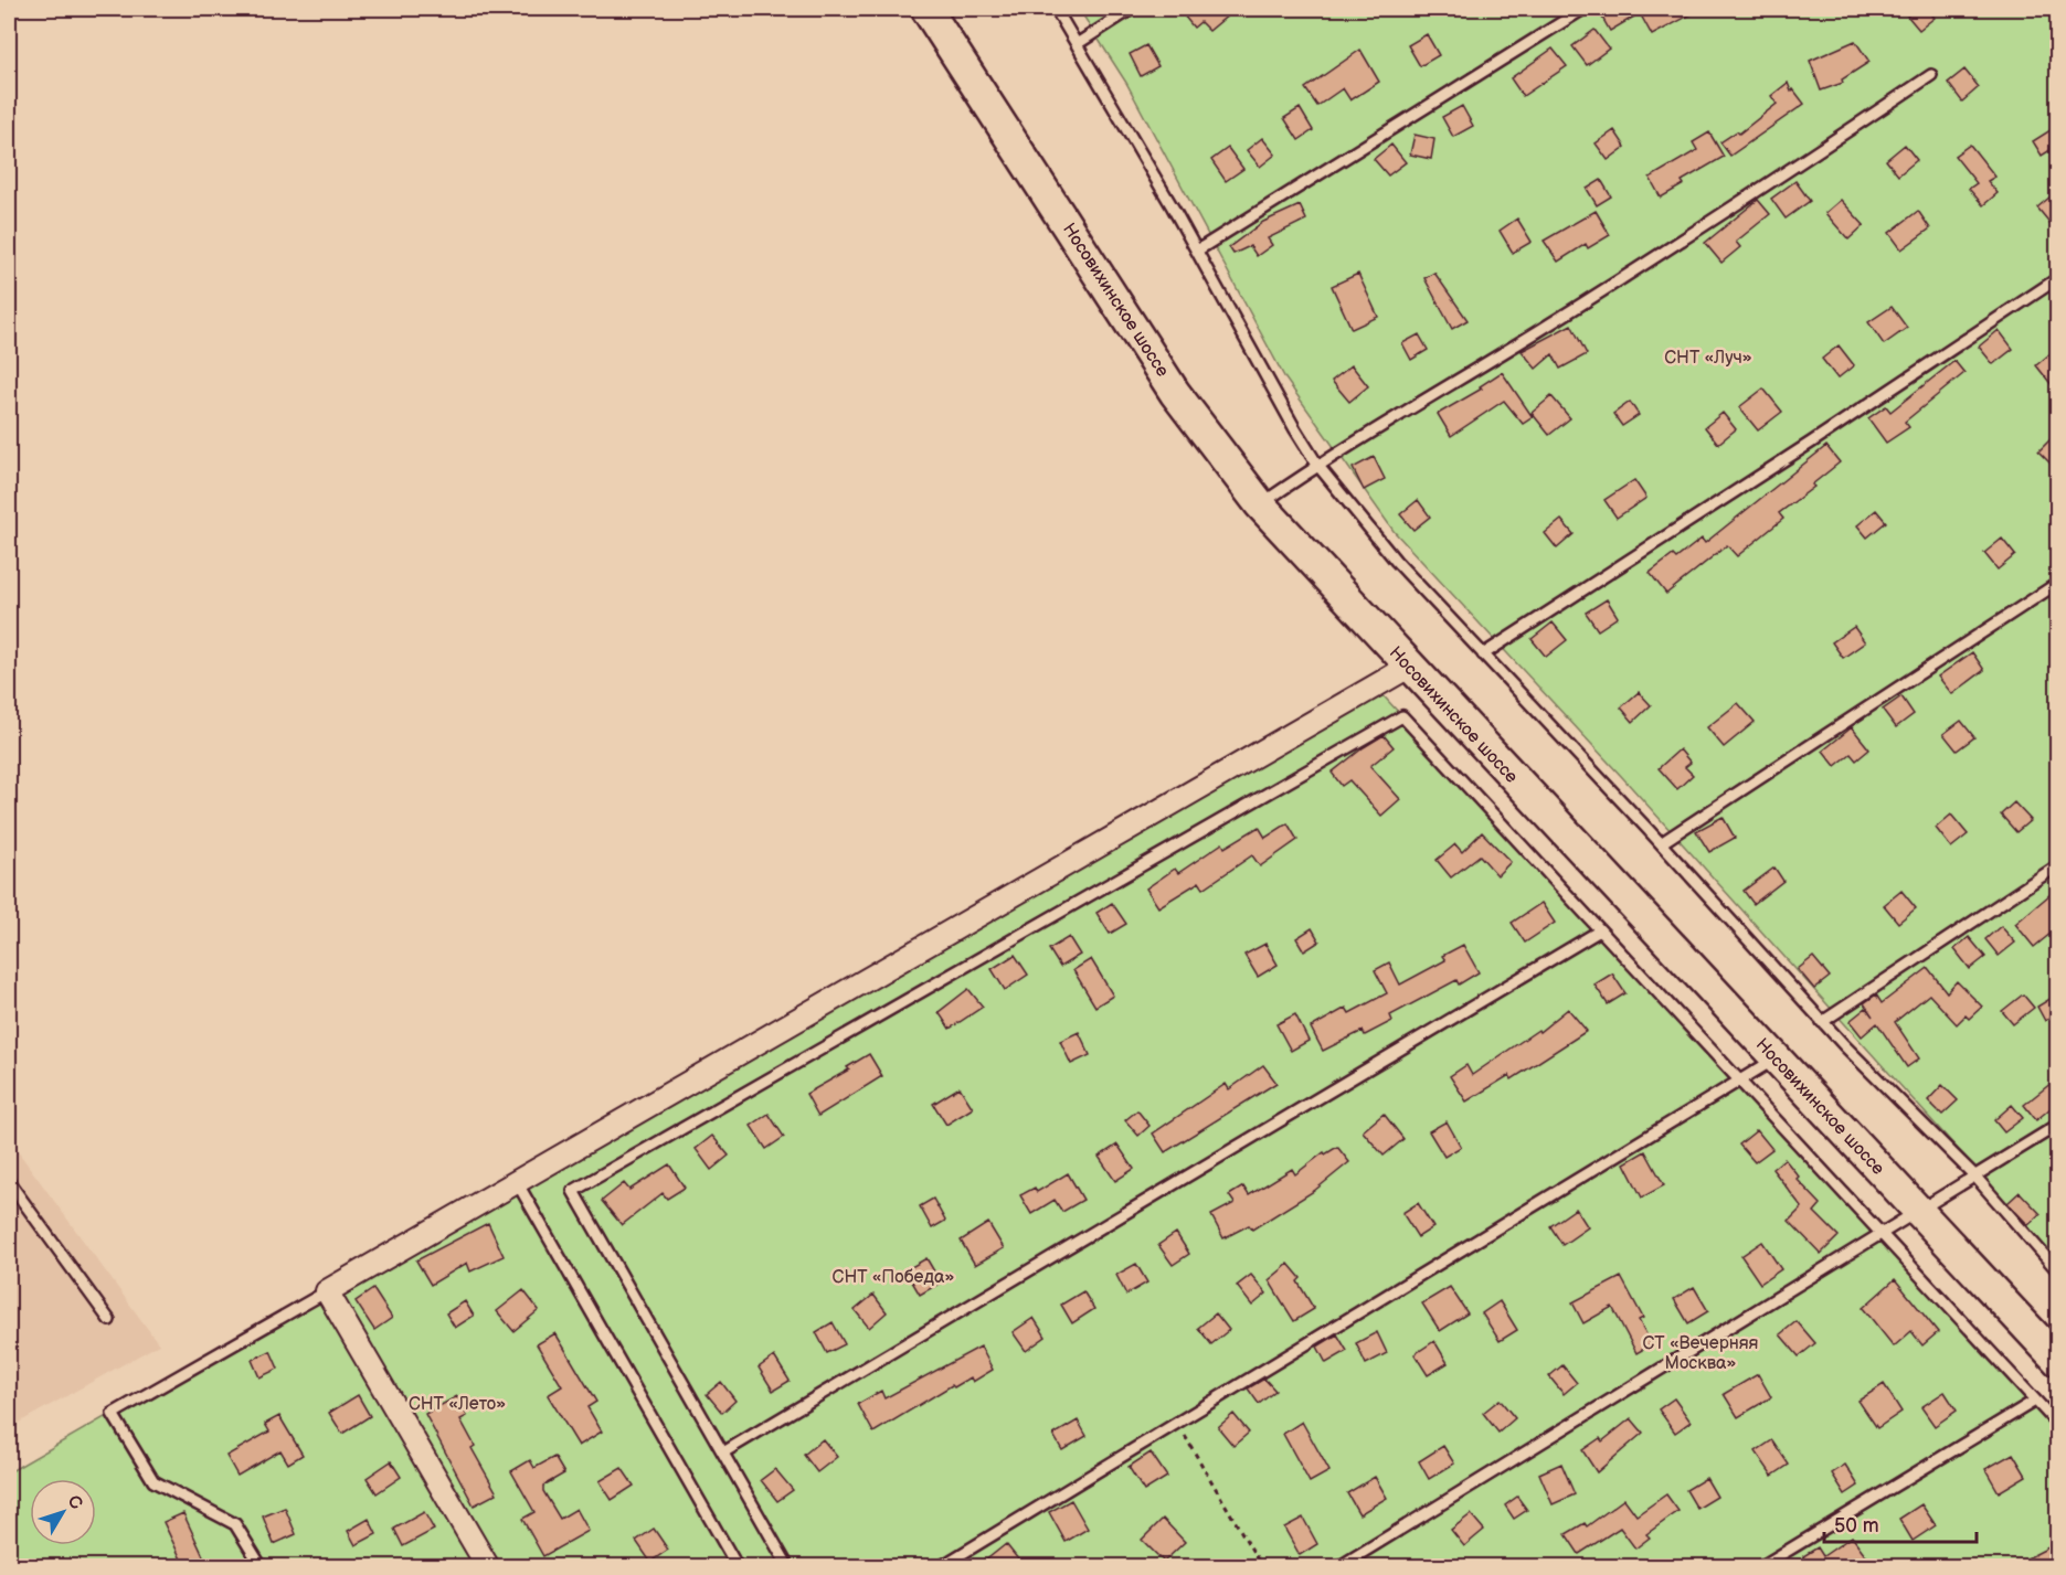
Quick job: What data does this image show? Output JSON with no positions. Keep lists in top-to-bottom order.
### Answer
{
  "streets": {
    "main road": ["Носовихинское шоссе"]
  },
  "parks": [
    "СНТ «Луч»",
    "СНТ «Победа»",
    "СТ «Вечерняя Москва»",
    "СНТ «Лето»"
  ],
  "scale_bar": "50 m",
  "north": "top right"
}
